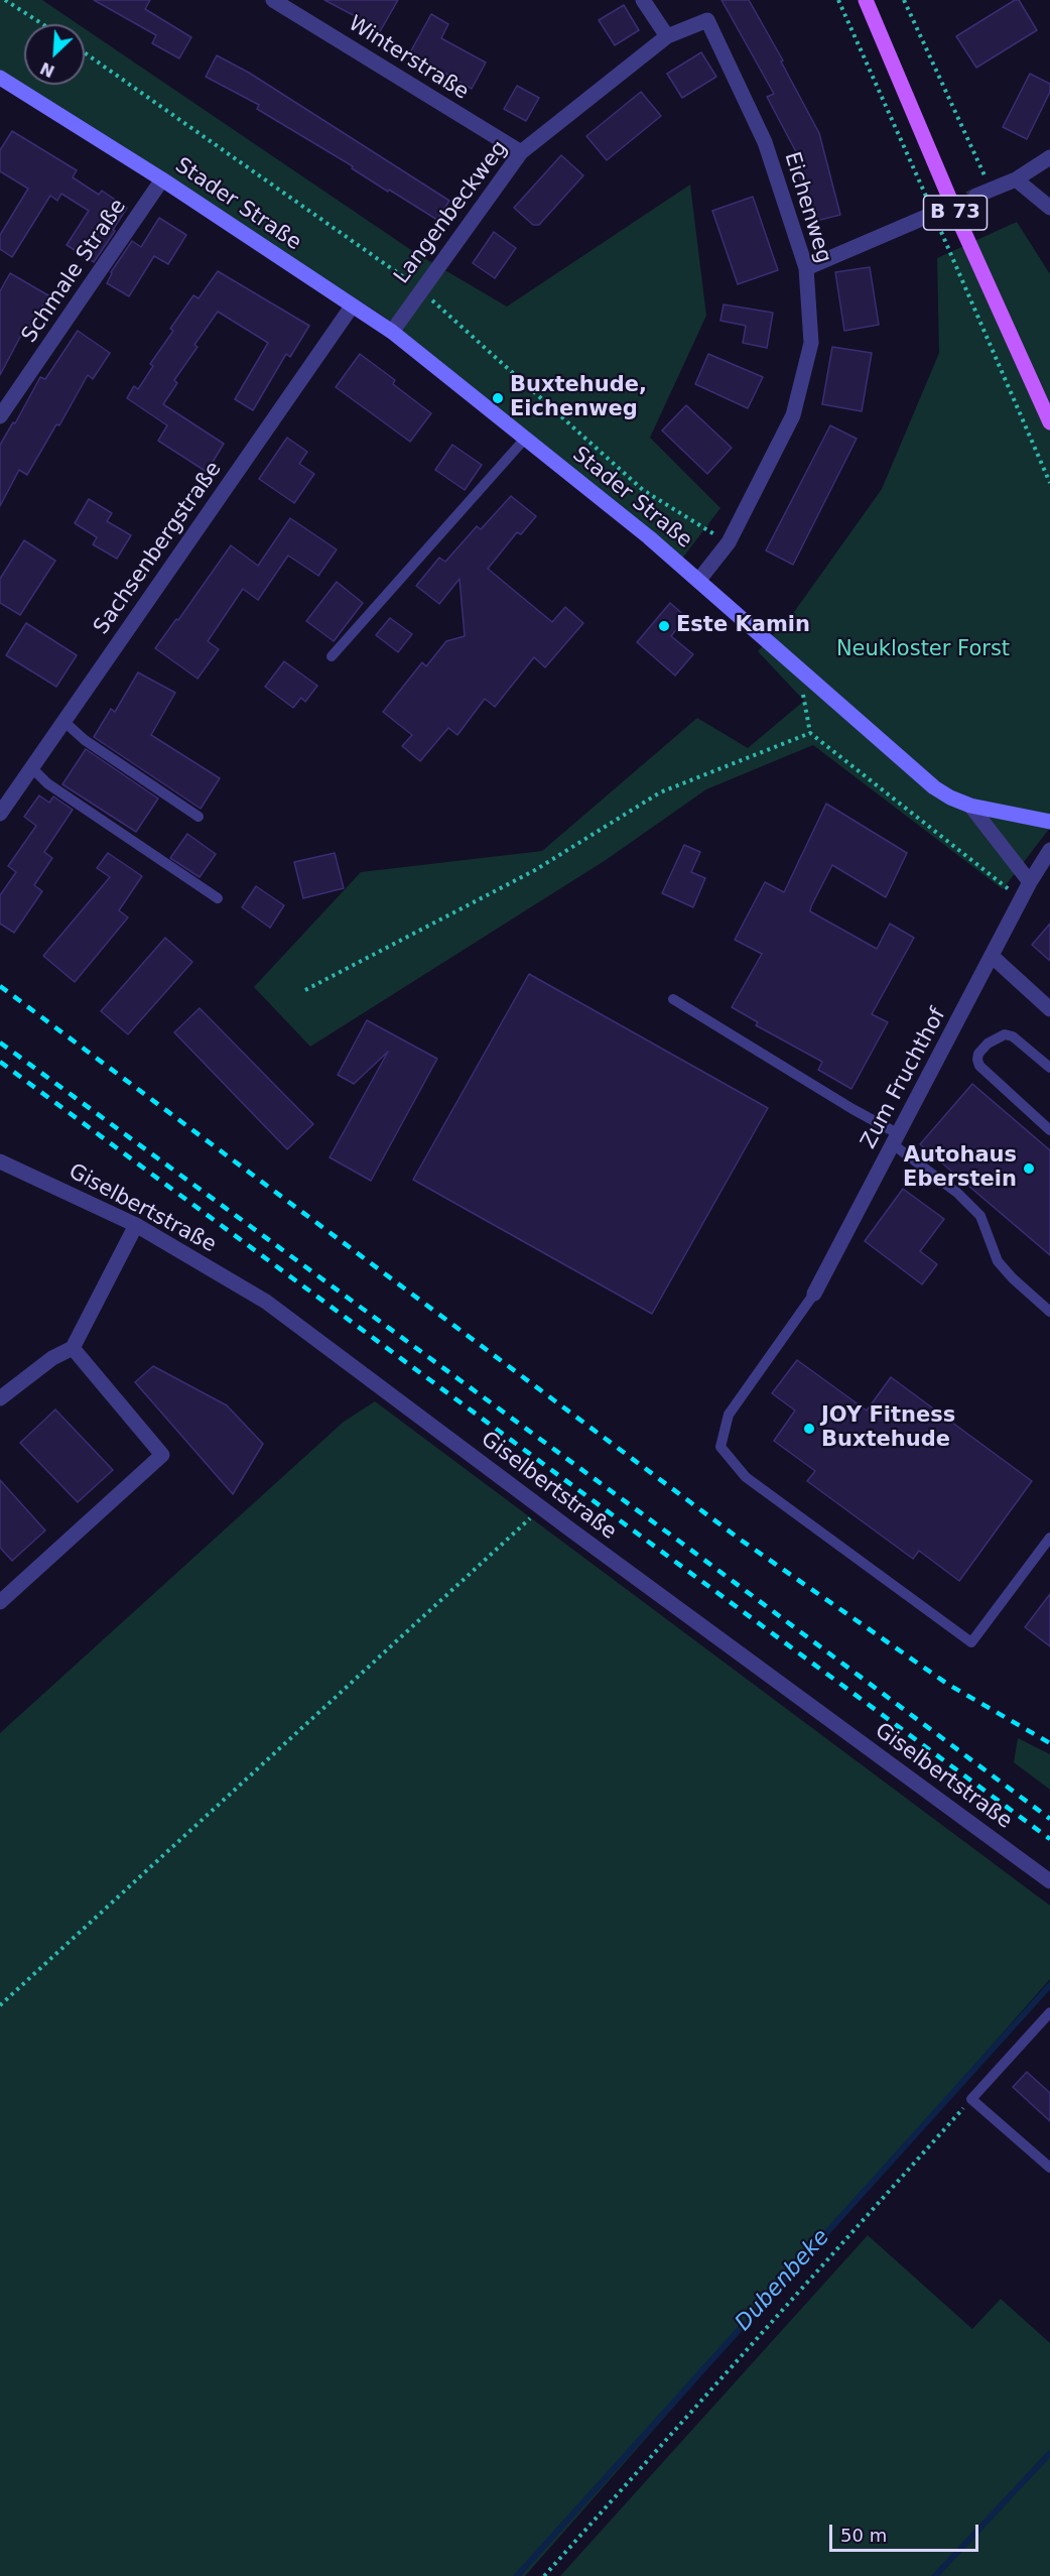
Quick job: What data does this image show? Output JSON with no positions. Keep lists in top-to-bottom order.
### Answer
{
  "streets": {
    "main road": ["B 73"],
    "street": [
      "Winterstraße",
      "Stader Straße",
      "Eichenweg",
      "Langenbeckweg",
      "Schmale Straße",
      "Sachsenbergstraße",
      "Zum Fruchthof",
      "Giselbertstraße"
    ]
  },
  "crossings": [
    ["Winterstraße", "Langenbeckweg"],
    ["Stader Straße", "Eichenweg"],
    ["Stader Straße", "Langenbeckweg"],
    ["Stader Straße", "Schmale Straße"],
    ["Stader Straße", "Sachsenbergstraße"],
    ["Eichenweg", "Langenbeckweg"]
  ],
  "water": ["Dubenbeke"],
  "parks": ["Neukloster Forst"],
  "places": [
    "Buxtehude, Eichenweg",
    "Este Kamin",
    "Autohaus Eberstein",
    "JOY Fitness Buxtehude"
  ],
  "scale_bar": "50 m",
  "north": "bottom left"
}
